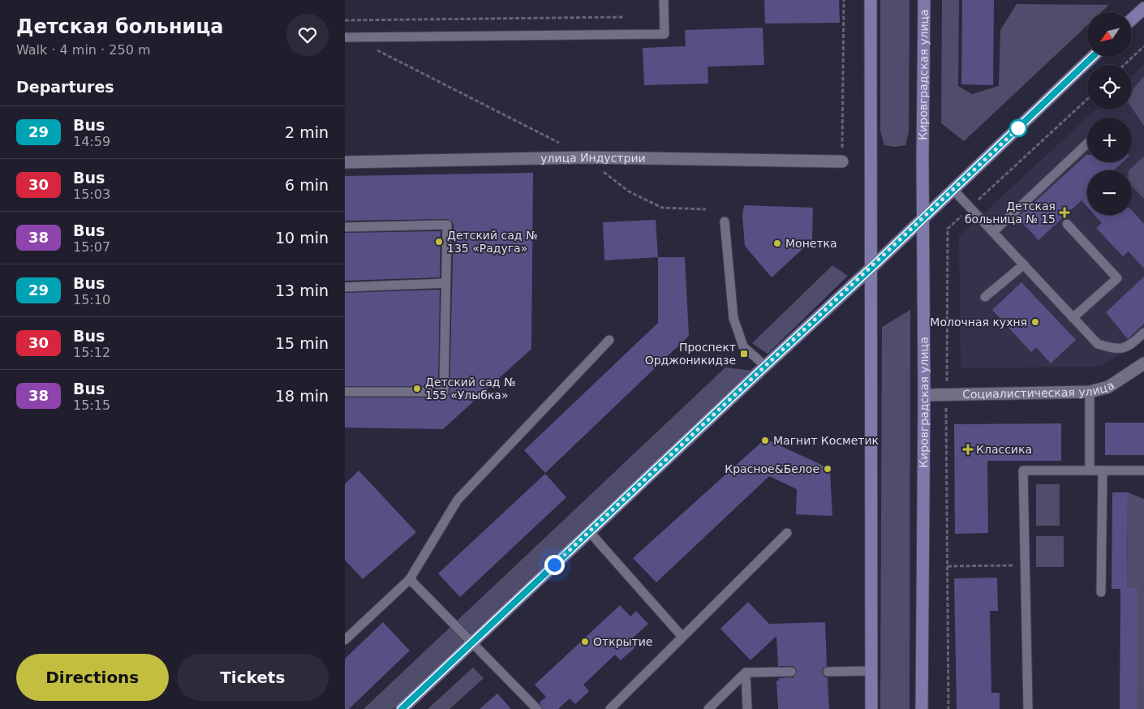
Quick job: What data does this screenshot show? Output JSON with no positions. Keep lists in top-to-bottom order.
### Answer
{
  "streets": {
    "main road": ["Кировградская улица"],
    "street": ["улица Индустрии", "Социалистическая улица"]
  },
  "crossings": [
    ["Кировградская улица", "Социалистическая улица"]
  ],
  "places": {
    "health": ["Детская больница № 15", "Классика"],
    "other": [
      "Детский сад № 135 «Радуга»",
      "Монетка",
      "Молочная кухня",
      "Детский сад № 155 «Улыбка»",
      "Магнит Косметик",
      "Красное&Белое",
      "Открытие"
    ],
    "transit": ["Проспект Орджоникидзе"]
  },
  "lines": ["bus line 29"],
  "north": "bottom left",
  "page": {
    "heading": [
      ["Детская больница", "Walk · 4 min · 250 m"],
      "Departures"
    ],
    "map_buttons": ["+", "−"],
    "list": [
      {
        "mark": "29",
        "name": "Bus",
        "note": "14:59",
        "value": "2 min"
      },
      {
        "mark": "30",
        "name": "Bus",
        "note": "15:03",
        "value": "6 min"
      },
      {
        "mark": "38",
        "name": "Bus",
        "note": "15:07",
        "value": "10 min"
      },
      {
        "mark": "29",
        "name": "Bus",
        "note": "15:10",
        "value": "13 min"
      },
      {
        "mark": "30",
        "name": "Bus",
        "note": "15:12",
        "value": "15 min"
      },
      {
        "mark": "38",
        "name": "Bus",
        "note": "15:15",
        "value": "18 min"
      }
    ],
    "buttons": ["Directions", "Tickets"]
  }
}
